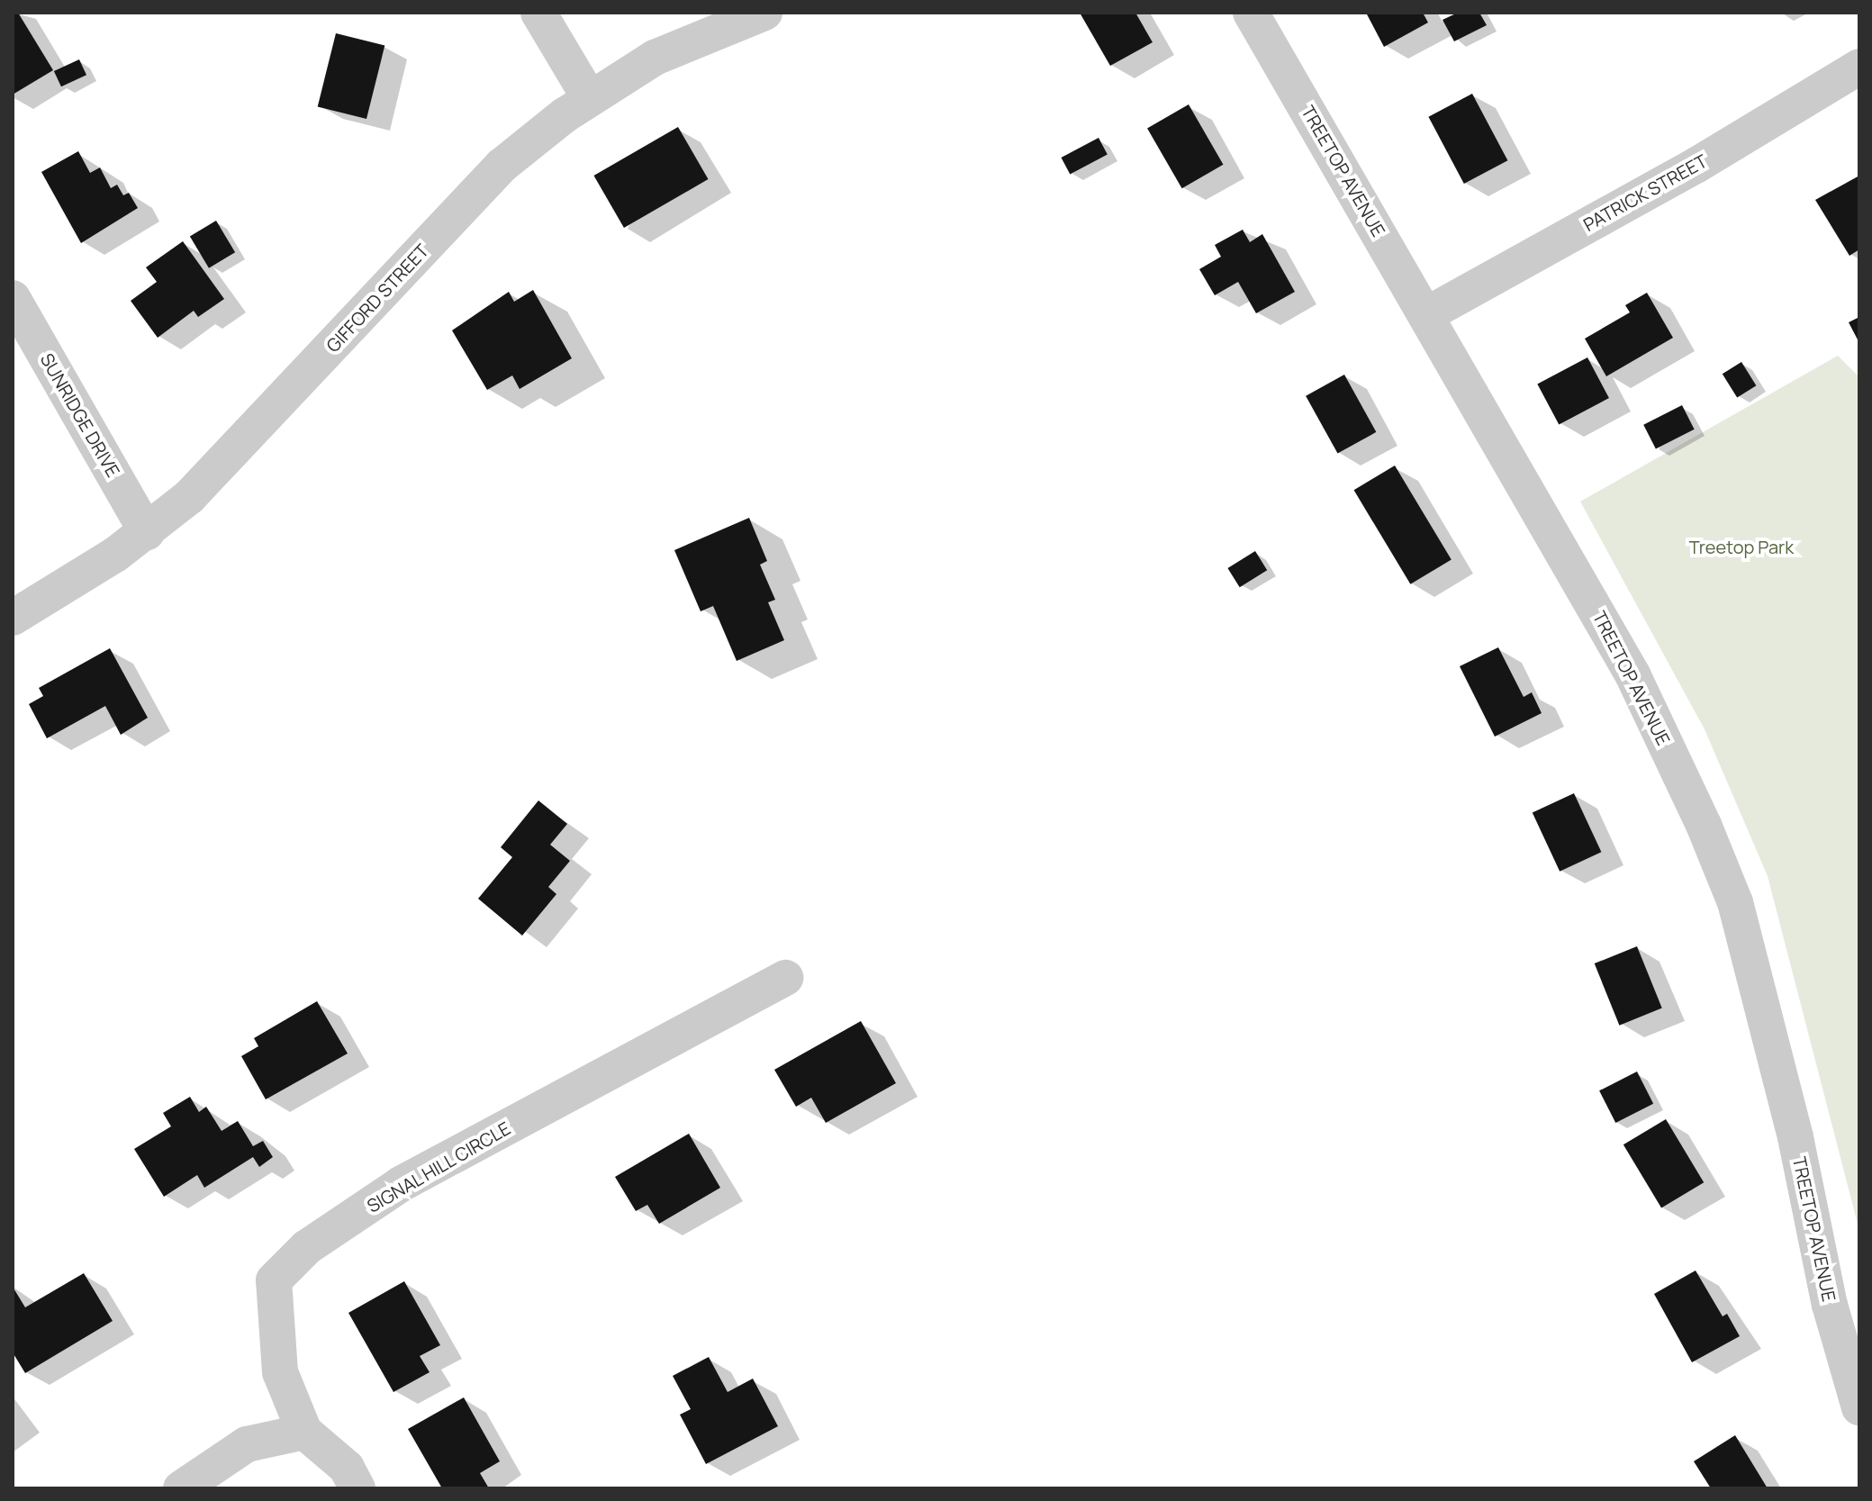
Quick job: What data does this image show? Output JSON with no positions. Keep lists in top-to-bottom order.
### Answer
{
  "streets": {
    "street": [
      "TREETOP AVENUE",
      "PATRICK STREET",
      "GIFFORD STREET",
      "SUNRIDGE DRIVE",
      "SIGNAL HILL CIRCLE"
    ]
  },
  "crossings": [
    ["TREETOP AVENUE", "PATRICK STREET"],
    ["GIFFORD STREET", "SUNRIDGE DRIVE"]
  ],
  "parks": ["Treetop Park"]
}
